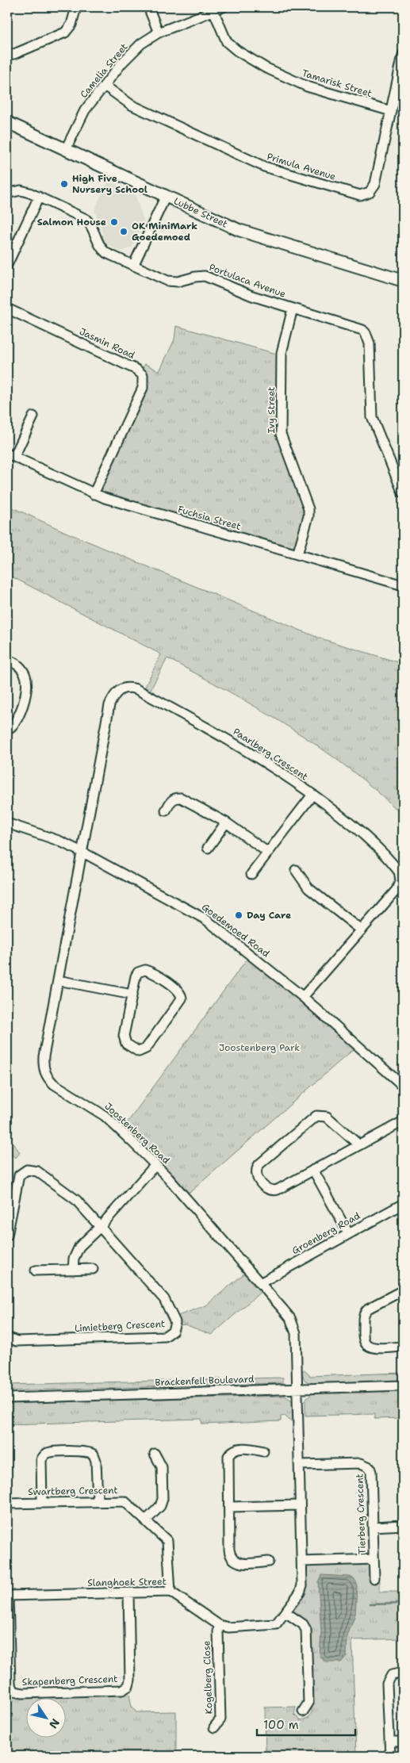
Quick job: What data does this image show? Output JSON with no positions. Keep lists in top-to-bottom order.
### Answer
{
  "streets": {
    "main road": ["Lubbe Street"],
    "street": [
      "Camelia Street",
      "Tamarisk Street",
      "Primula Avenue",
      "Portulaca Avenue",
      "Jasmin Road",
      "Ivy Street",
      "Fuchsia Street",
      "Paarlberg Crescent",
      "Goedemoed Road",
      "Joostenberg Road",
      "Groenberg Road",
      "Limietberg Crescent",
      "Brackenfell Boulevard",
      "Swartberg Crescent",
      "Tierberg Crescent",
      "Slanghoek Street",
      "Kogelberg Close",
      "Skapenberg Crescent"
    ]
  },
  "crossings": [
    ["Camelia Street", "Tamarisk Street"],
    ["Camelia Street", "Primula Avenue"],
    ["Camelia Street", "Lubbe Street"],
    ["Tamarisk Street", "Primula Avenue"],
    ["Portulaca Avenue", "Ivy Street"],
    ["Jasmin Road", "Fuchsia Street"],
    ["Ivy Street", "Fuchsia Street"],
    ["Paarlberg Crescent", "Goedemoed Road"],
    ["Paarlberg Crescent", "Joostenberg Road"],
    ["Goedemoed Road", "Joostenberg Road"],
    ["Joostenberg Road", "Groenberg Road"],
    ["Joostenberg Road", "Brackenfell Boulevard"],
    ["Joostenberg Road", "Slanghoek Street"],
    ["Swartberg Crescent", "Slanghoek Street"],
    ["Tierberg Crescent", "Slanghoek Street"],
    ["Slanghoek Street", "Kogelberg Close"],
    ["Slanghoek Street", "Skapenberg Crescent"]
  ],
  "parks": ["Joostenberg Park"],
  "places": [
    "High Five Nursery School",
    "Salmon House",
    "OK MiniMark Goedemoed",
    "Day Care"
  ],
  "scale_bar": "100 m",
  "north": "bottom right"
}
